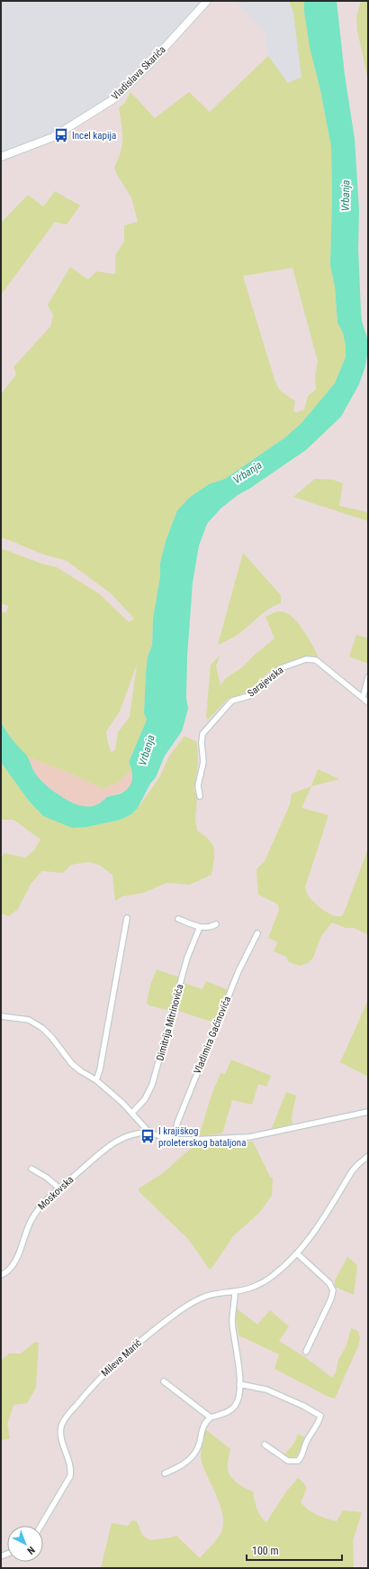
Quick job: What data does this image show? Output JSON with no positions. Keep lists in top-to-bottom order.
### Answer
{
  "streets": {
    "street": [
      "Vladislava Skarića",
      "Sarajevska",
      "Dimitrija Mitrinovića",
      "Vladimira Gaćinovića",
      "Moskovska",
      "Mileve Marić"
    ]
  },
  "water": ["Vrbanja"],
  "places": {
    "bus stop": ["Incel kapija", "I krajiškog proleterskog bataljona"]
  },
  "scale_bar": "100 m",
  "north": "bottom right"
}
